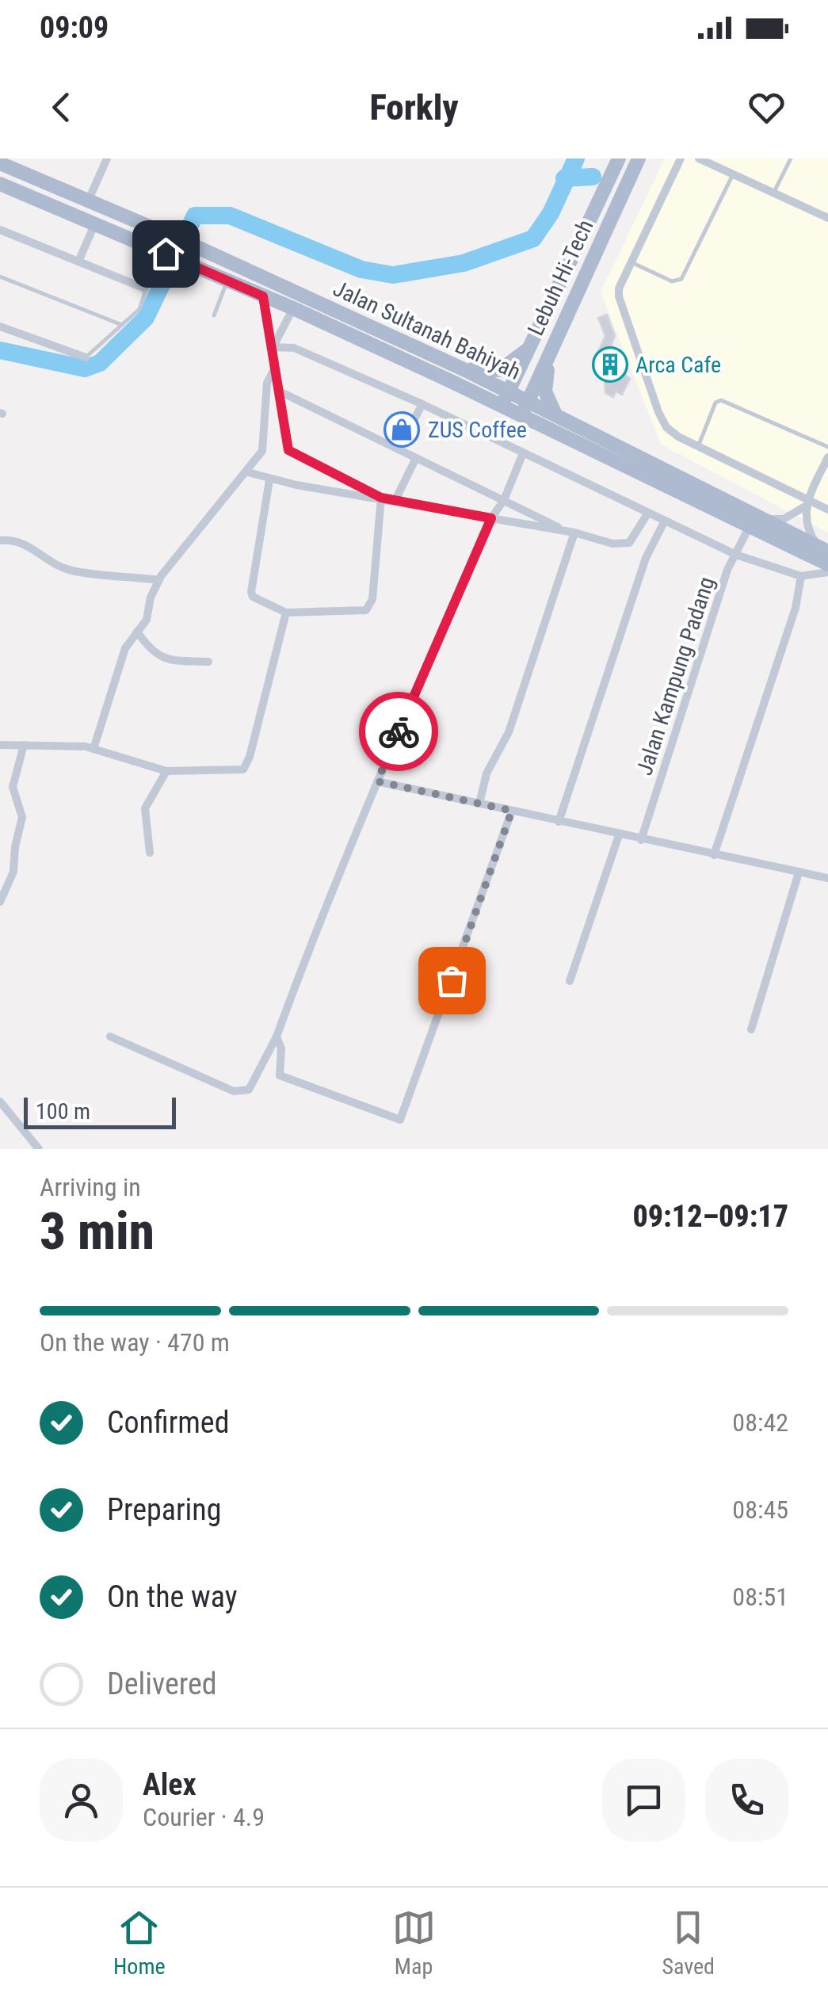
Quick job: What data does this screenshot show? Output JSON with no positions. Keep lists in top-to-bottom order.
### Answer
{
  "streets": {
    "main road": ["Lebuh Hi-Tech", "Jalan Sultanah Bahiyah"],
    "street": ["Jalan Kampung Padang"]
  },
  "crossings": [
    ["Lebuh Hi-Tech", "Jalan Sultanah Bahiyah"],
    ["Jalan Sultanah Bahiyah", "Jalan Kampung Padang"]
  ],
  "places": {
    "building": ["Arca Cafe"],
    "shop": ["ZUS Coffee"]
  },
  "scale_bar": "100 m",
  "page": {
    "status": "09:09",
    "header": "Forkly",
    "scale": "100 m",
    "heading": ["3 min", "Arriving in", "09:12–09:17"],
    "panel": ["Alex", "Courier · 4.9"],
    "bar": "On the way · 470 m",
    "list": [
      ["Confirmed", "08:42"],
      ["Preparing", "08:45"],
      ["On the way", "08:51"],
      "Delivered"
    ],
    "tabs": ["Home", "Map", "Saved"]
  }
}
